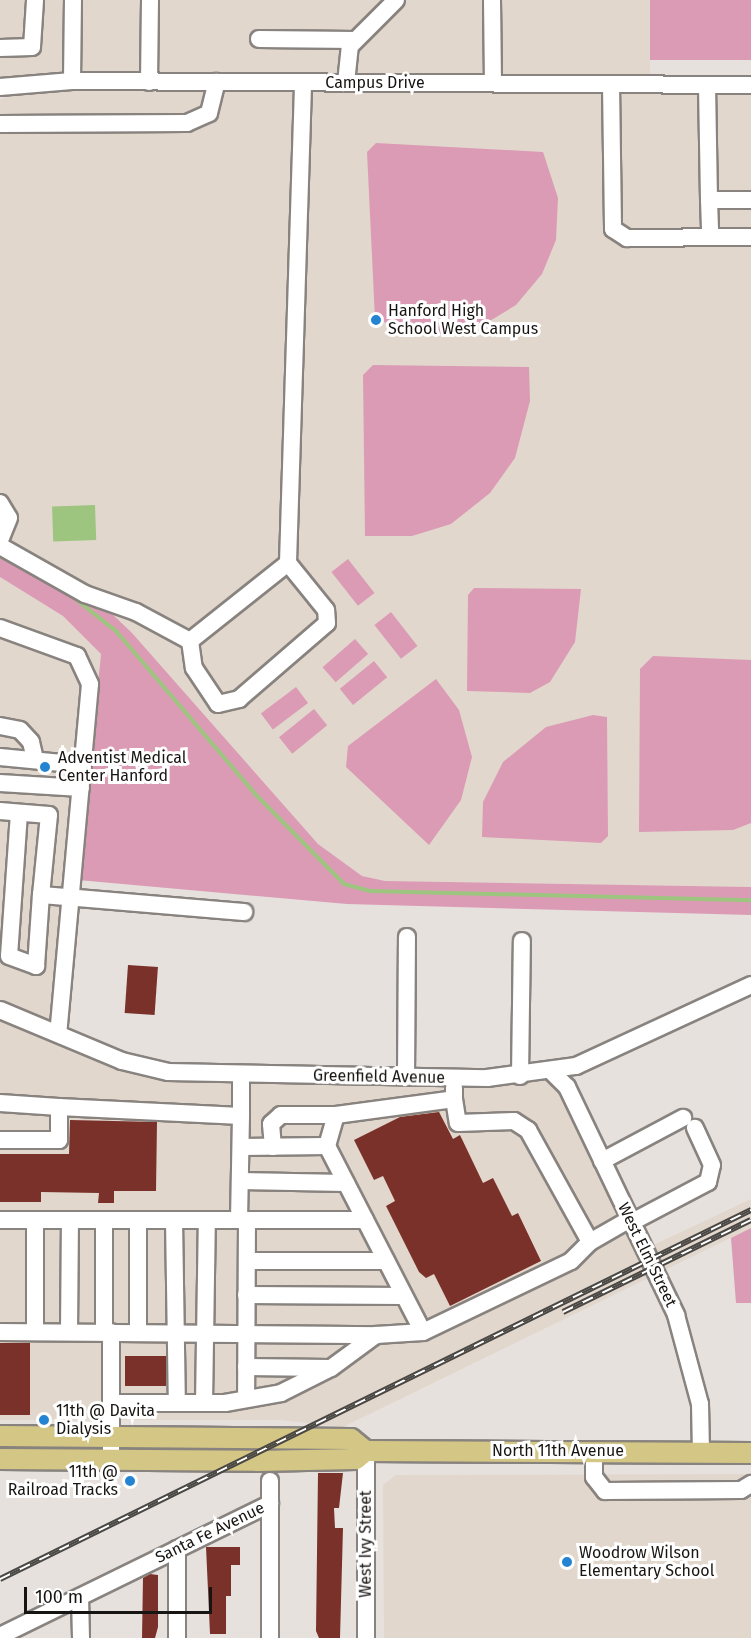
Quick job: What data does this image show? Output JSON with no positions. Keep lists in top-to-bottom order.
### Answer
{
  "streets": {
    "main road": ["North 11th Avenue"],
    "street": [
      "Campus Drive",
      "Greenfield Avenue",
      "West Elm Street",
      "Santa Fe Avenue",
      "West Ivy Street"
    ]
  },
  "crossings": [
    ["Greenfield Avenue", "West Elm Street"],
    ["West Elm Street", "North 11th Avenue"],
    ["North 11th Avenue", "West Ivy Street"]
  ],
  "places": [
    "Hanford High School West Campus",
    "Adventist Medical Center Hanford",
    "11th @ Davita Dialysis",
    "11th @ Railroad Tracks",
    "Woodrow Wilson Elementary School"
  ],
  "scale_bar": "100 m"
}
